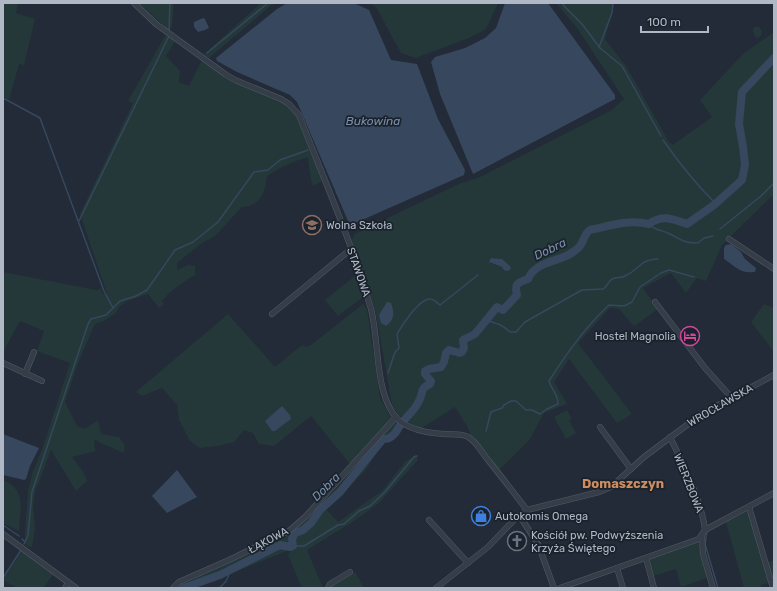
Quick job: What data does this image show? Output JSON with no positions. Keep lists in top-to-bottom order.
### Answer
{
  "streets": {
    "street": [
      "STAWOWA",
      "WROCŁAWSKA",
      "WIERZBOWA",
      "ŁĄKOWA"
    ]
  },
  "crossings": [
    ["STAWOWA", "WROCŁAWSKA"],
    ["STAWOWA", "ŁĄKOWA"],
    ["WROCŁAWSKA", "WIERZBOWA"]
  ],
  "districts": ["Domaszczyn"],
  "water": ["Bukowina", "Dobra"],
  "places": {
    "school or university": ["Wolna Szkoła"],
    "hotel": ["Hostel Magnolia"],
    "shop": ["Autokomis Omega"],
    "church": ["Kościół pw. Podwyższenia Krzyża Świętego"]
  },
  "scale_bar": "100 m"
}
